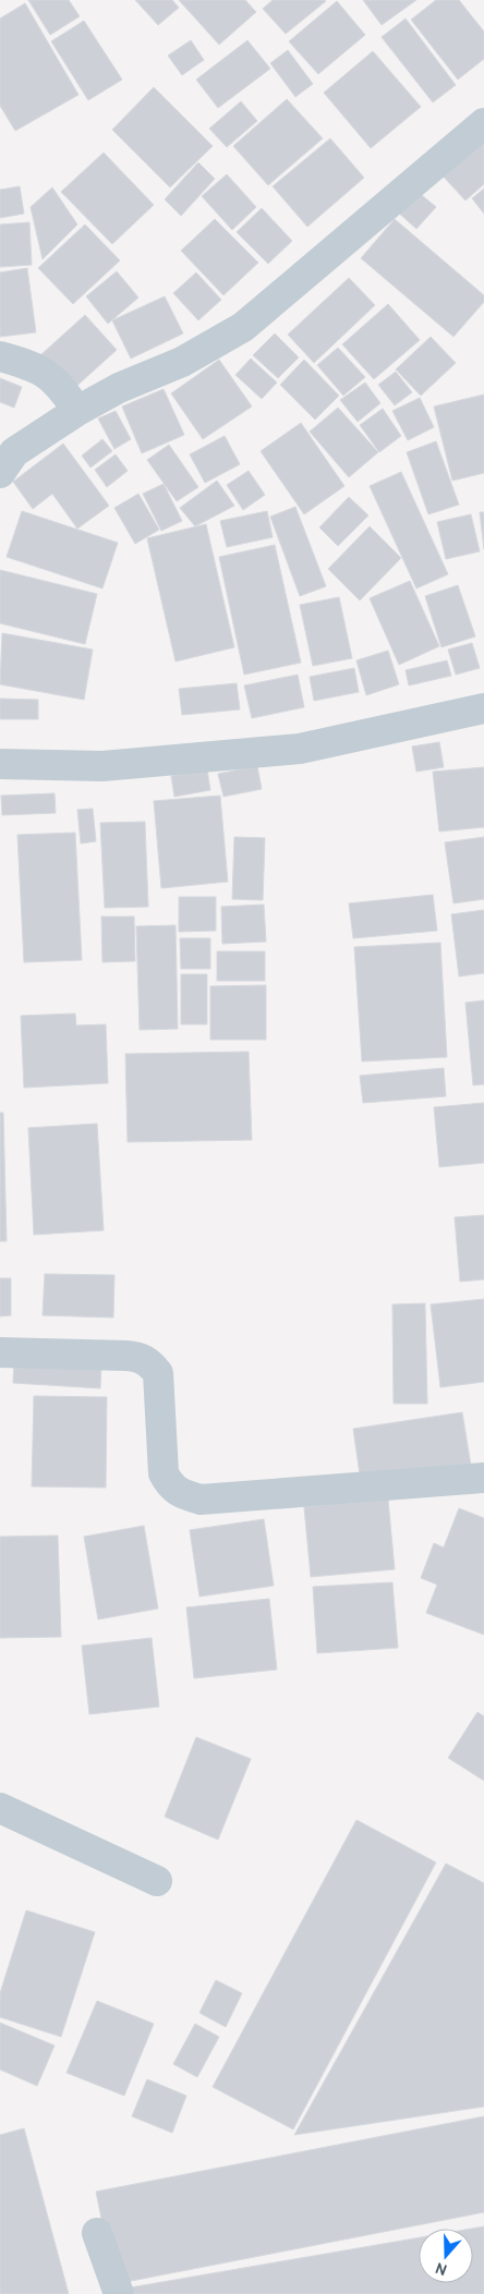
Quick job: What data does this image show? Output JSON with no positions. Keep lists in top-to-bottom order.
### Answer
{
  "north": "bottom"
}
